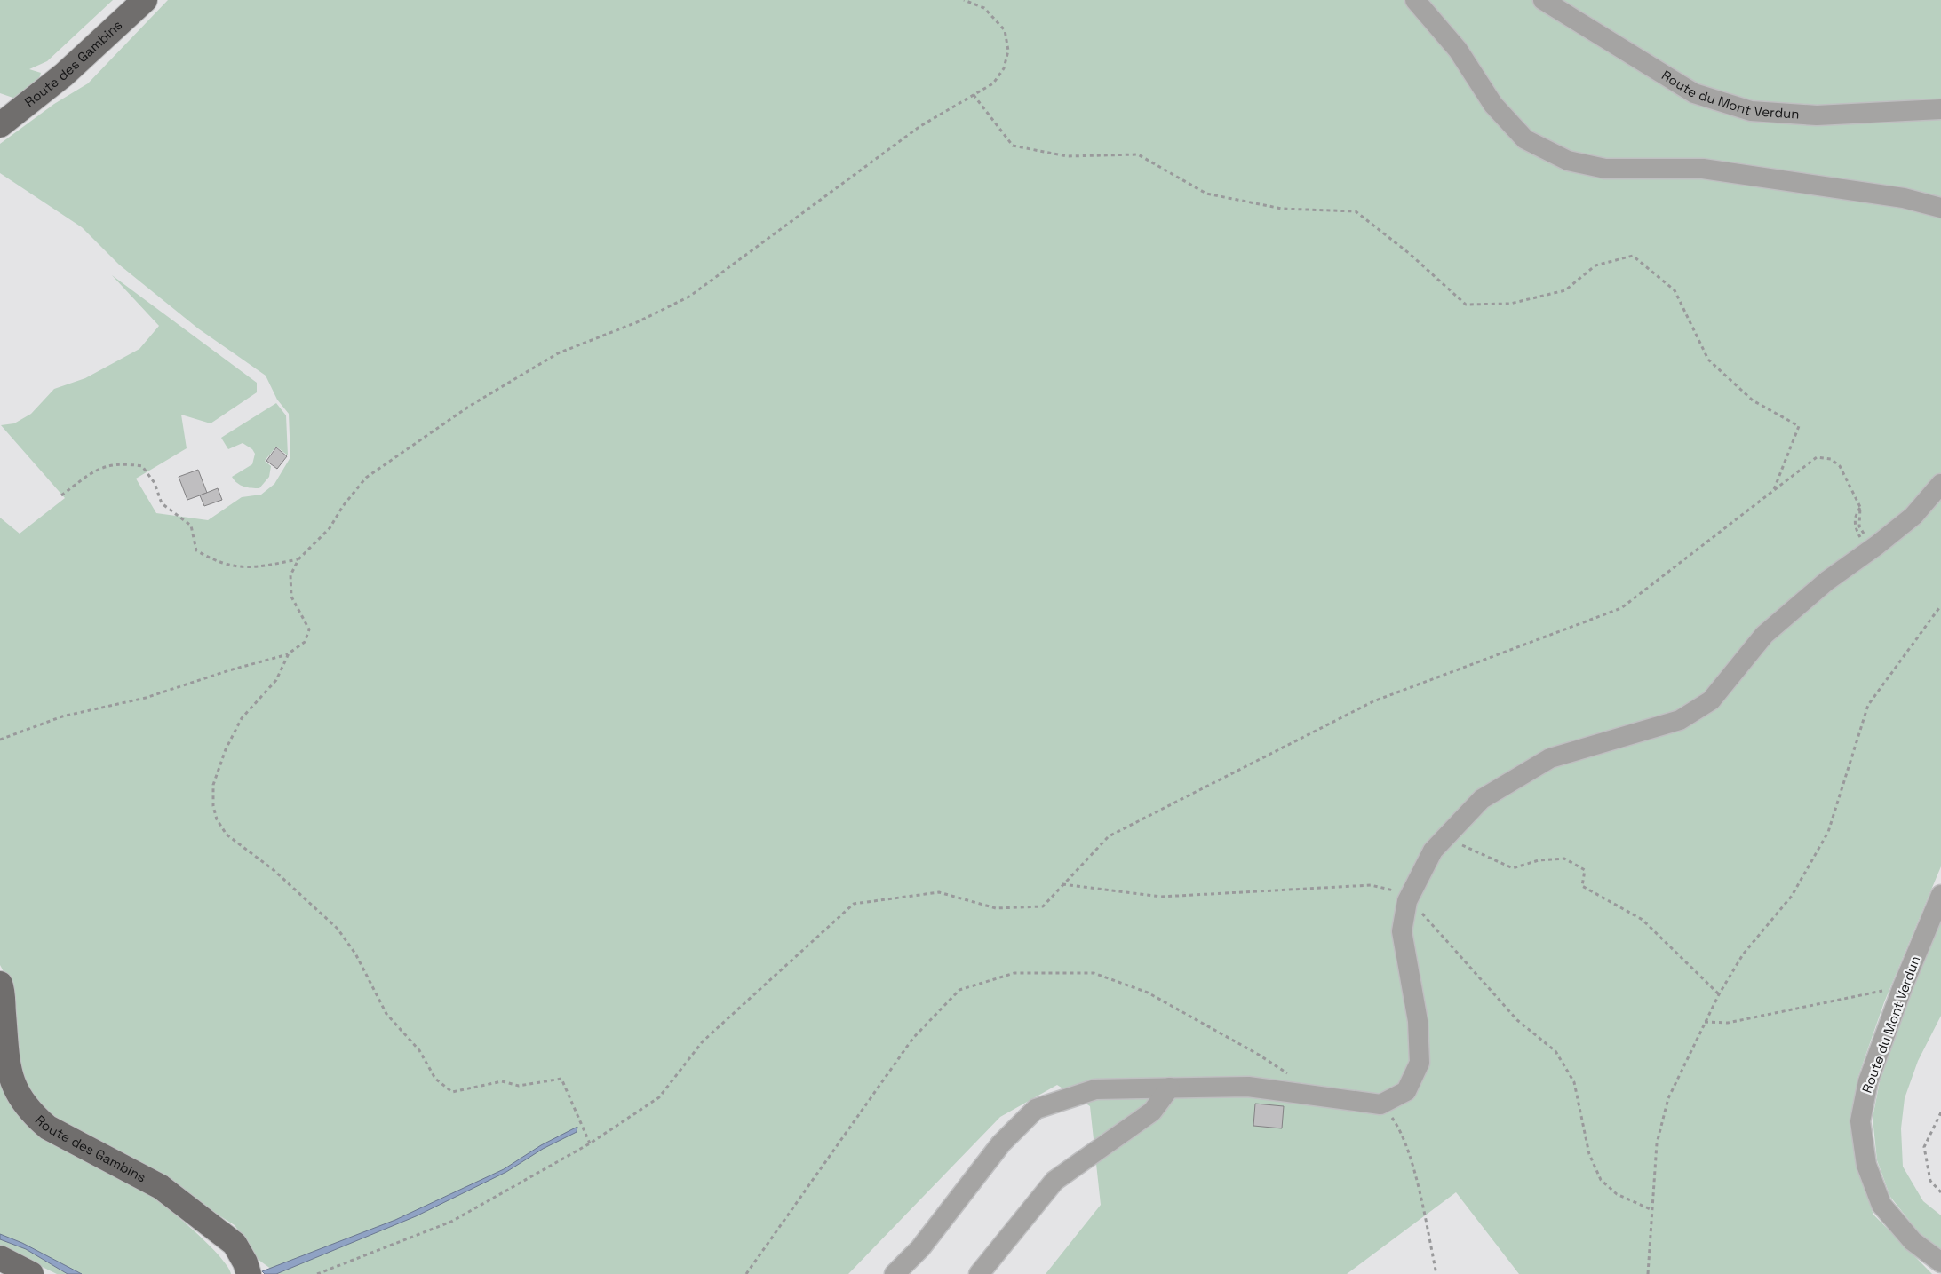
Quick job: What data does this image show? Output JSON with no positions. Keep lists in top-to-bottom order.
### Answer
{
  "streets": {
    "main road": ["Route des Gambins"],
    "street": ["Route du Mont Verdun"]
  }
}
